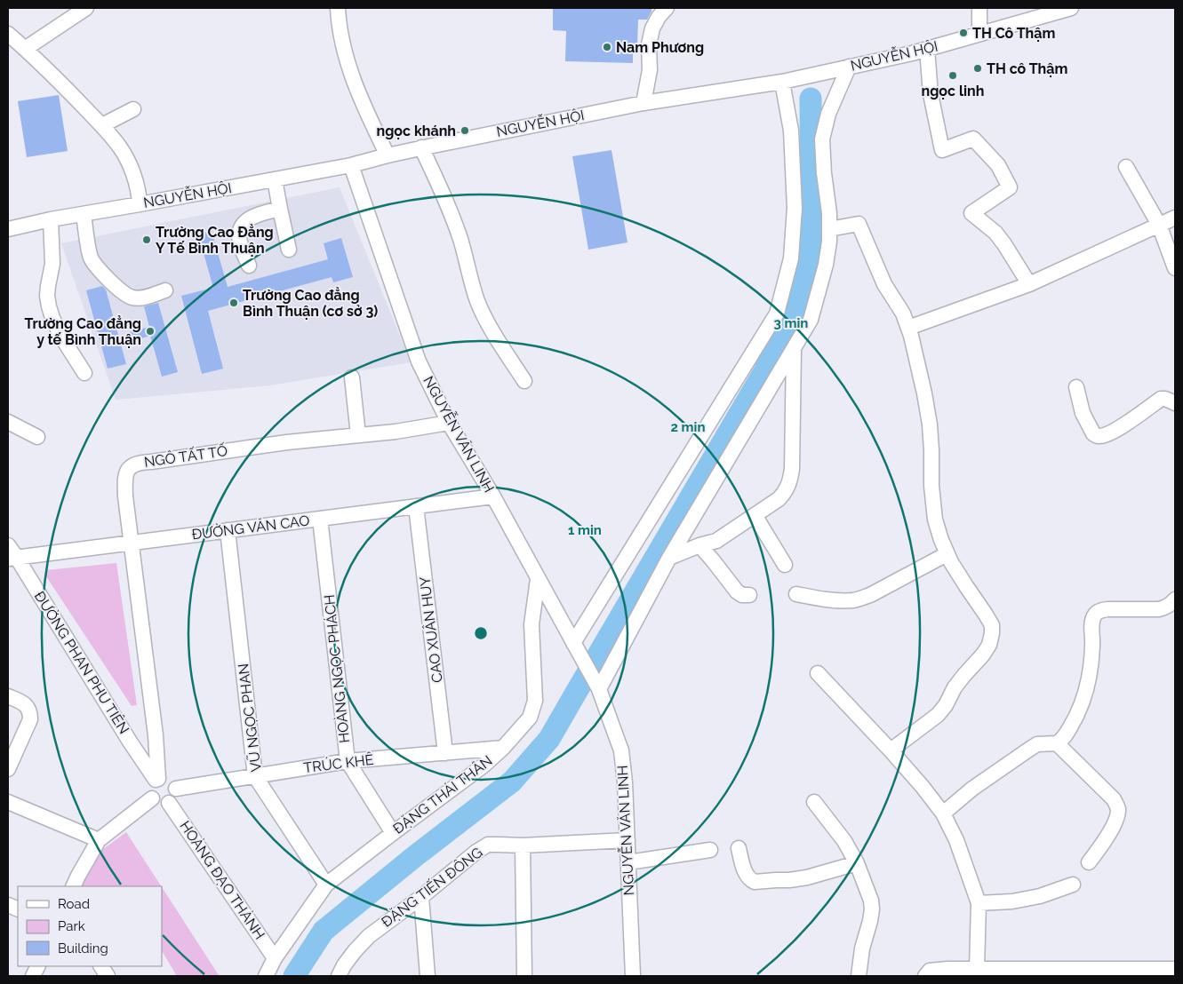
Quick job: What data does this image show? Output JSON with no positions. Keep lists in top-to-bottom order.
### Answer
{
  "streets": {
    "street": [
      "NGUYỄN HỘI",
      "NGUYỄN VĂN LINH",
      "NGÔ TẤT TỐ",
      "ĐƯỜNG VĂN CAO",
      "CAO XUÂN HUY",
      "ĐƯỜNG PHAN PHU TIÊN",
      "HOÀNG NGỌC PHÁCH",
      "VŨ NGỌC PHAN",
      "TRÚC KHÊ",
      "ĐẶNG THÁI THÂN",
      "HOÀNG ĐẠO THÀNH",
      "ĐẶNG TIẾN ĐÔNG"
    ]
  },
  "crossings": [
    ["NGUYỄN HỘI", "NGUYỄN VĂN LINH"],
    ["NGUYỄN VĂN LINH", "NGÔ TẤT TỐ"],
    ["NGUYỄN VĂN LINH", "ĐƯỜNG VĂN CAO"],
    ["NGUYỄN VĂN LINH", "ĐẶNG THÁI THÂN"],
    ["NGUYỄN VĂN LINH", "ĐẶNG TIẾN ĐÔNG"],
    ["NGÔ TẤT TỐ", "ĐƯỜNG VĂN CAO"],
    ["NGÔ TẤT TỐ", "ĐƯỜNG PHAN PHU TIÊN"],
    ["NGÔ TẤT TỐ", "TRÚC KHÊ"],
    ["NGÔ TẤT TỐ", "HOÀNG ĐẠO THÀNH"],
    ["ĐƯỜNG VĂN CAO", "CAO XUÂN HUY"],
    ["ĐƯỜNG VĂN CAO", "ĐƯỜNG PHAN PHU TIÊN"],
    ["ĐƯỜNG VĂN CAO", "HOÀNG NGỌC PHÁCH"],
    ["ĐƯỜNG VĂN CAO", "VŨ NGỌC PHAN"],
    ["CAO XUÂN HUY", "TRÚC KHÊ"],
    ["ĐƯỜNG PHAN PHU TIÊN", "TRÚC KHÊ"],
    ["ĐƯỜNG PHAN PHU TIÊN", "HOÀNG ĐẠO THÀNH"],
    ["HOÀNG NGỌC PHÁCH", "TRÚC KHÊ"],
    ["HOÀNG NGỌC PHÁCH", "ĐẶNG THÁI THÂN"],
    ["VŨ NGỌC PHAN", "TRÚC KHÊ"],
    ["VŨ NGỌC PHAN", "ĐẶNG THÁI THÂN"],
    ["TRÚC KHÊ", "ĐẶNG THÁI THÂN"],
    ["TRÚC KHÊ", "HOÀNG ĐẠO THÀNH"],
    ["ĐẶNG THÁI THÂN", "HOÀNG ĐẠO THÀNH"]
  ],
  "places": [
    "TH Cô Thậm",
    "Nam Phương",
    "TH cô Thậm",
    "ngọc linh",
    "ngọc khánh",
    "Trường Cao Đẳng Y Tế Bình Thuận",
    "Trường Cao đẳng Bình Thuận (cơ sở 3)",
    "Trường Cao đẳng y tế Bình Thuận"
  ],
  "legend": ["Road", "Park", "Building"],
  "rings": ["3 min", "2 min", "1 min"]
}
